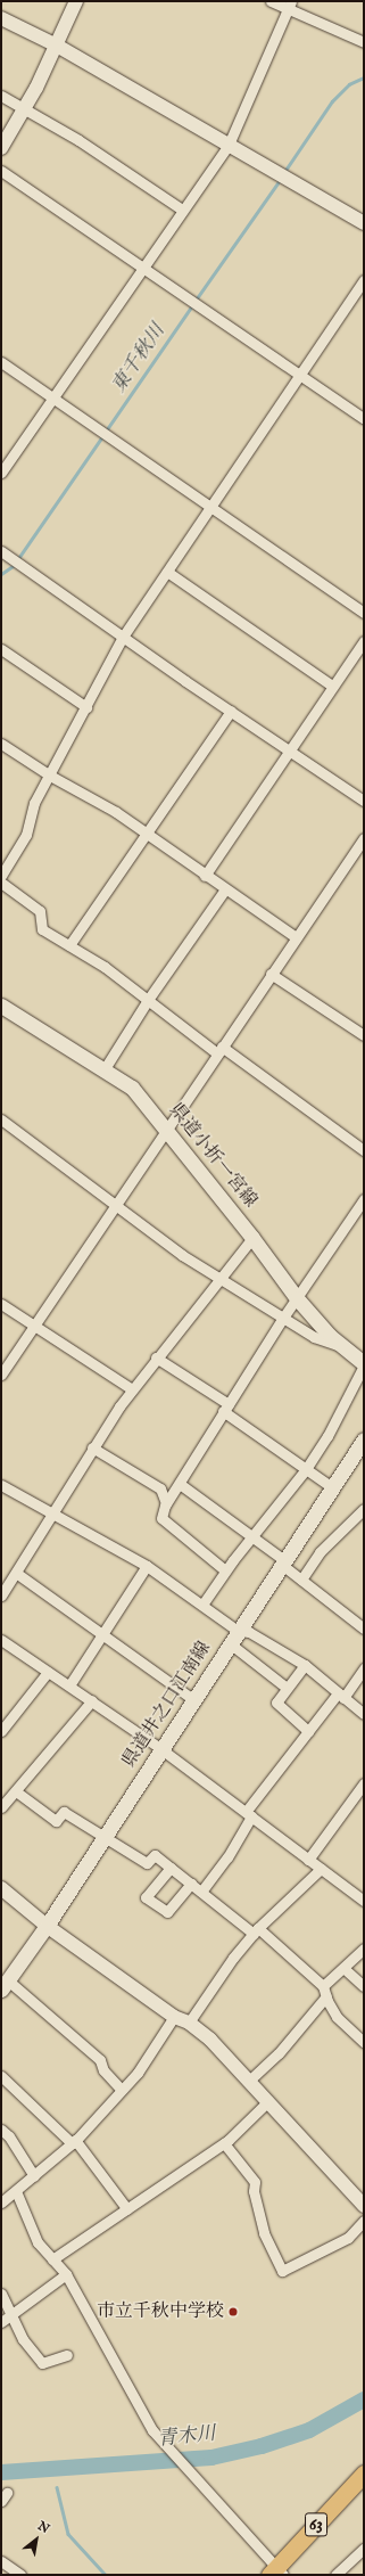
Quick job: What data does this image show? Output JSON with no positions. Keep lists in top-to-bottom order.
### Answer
{
  "streets": {
    "main road": ["県道小折一宮線", "県道井之口江南線", "63"]
  },
  "water": ["東千秋川", "青木川"],
  "places": ["市立千秋中学校"],
  "north": "top right"
}
